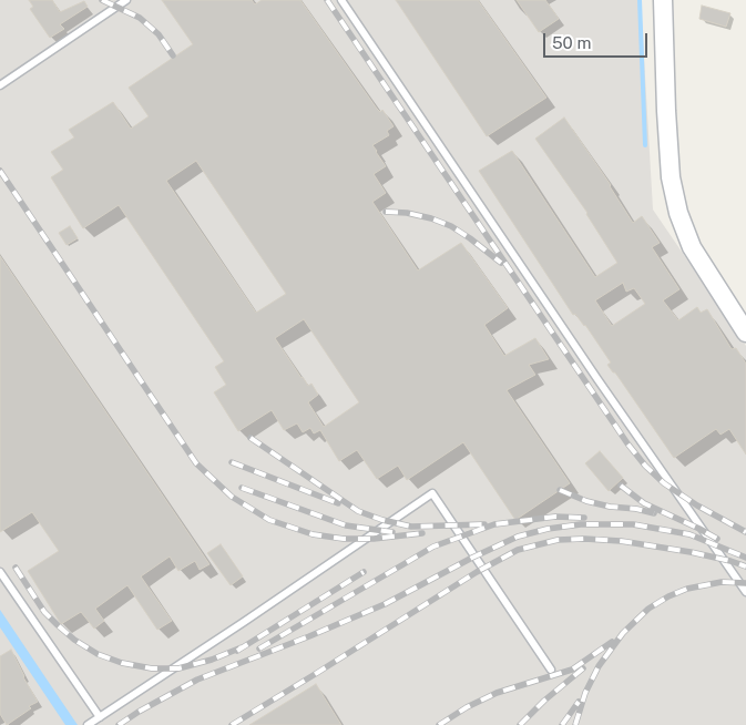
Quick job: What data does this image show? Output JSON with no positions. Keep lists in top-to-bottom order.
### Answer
{
  "scale_bar": "50 m"
}
